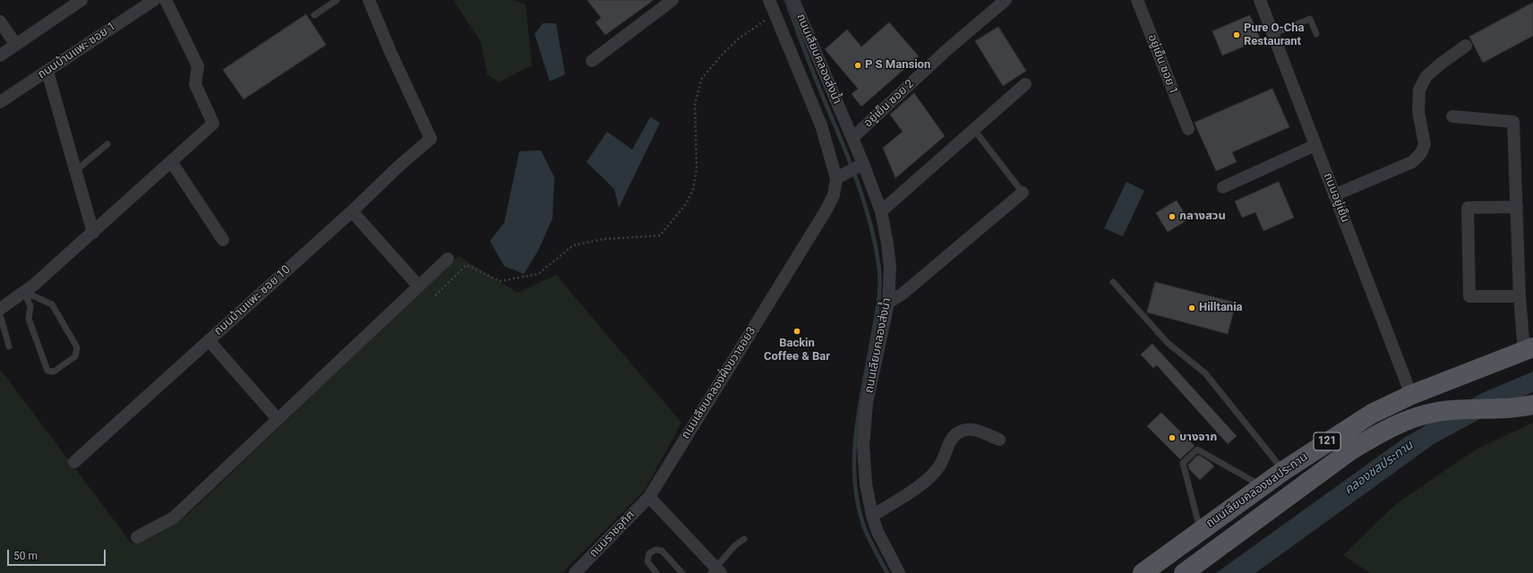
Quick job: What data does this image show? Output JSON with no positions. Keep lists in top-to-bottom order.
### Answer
{
  "streets": {
    "main road": ["121", "ถนนเลียบคลองชลประทาน"],
    "street": [
      "ถนนบ้านแพะ ซอย 1",
      "ถนนเลียบคลองส่งน้ำ",
      "อยู่เย็น ซอย 1",
      "อยู่เย็น ซอย 2",
      "ถนนอยู่เย็น",
      "ถนนบ้านแพะ ซอย 10",
      "ถนนเลียบคลองฝั่งขวาซอย3",
      "ถนนราชอุทิศ"
    ]
  },
  "crossings": [
    ["ถนนเลียบคลองส่งน้ำ", "อยู่เย็น ซอย 2"],
    ["ถนนเลียบคลองส่งน้ำ", "ถนนเลียบคลองฝั่งขวาซอย3"],
    ["ถนนอยู่เย็น", "ถนนเลียบคลองชลประทาน"],
    ["ถนนเลียบคลองฝั่งขวาซอย3", "ถนนราชอุทิศ"]
  ],
  "water": ["คลองชลประทาน"],
  "places": [
    "Pure O-Cha Restaurant",
    "P S Mansion",
    "กลางสวน",
    "Hilltania",
    "Backin Coffee & Bar",
    "บางจาก"
  ],
  "scale_bar": "50 m"
}
